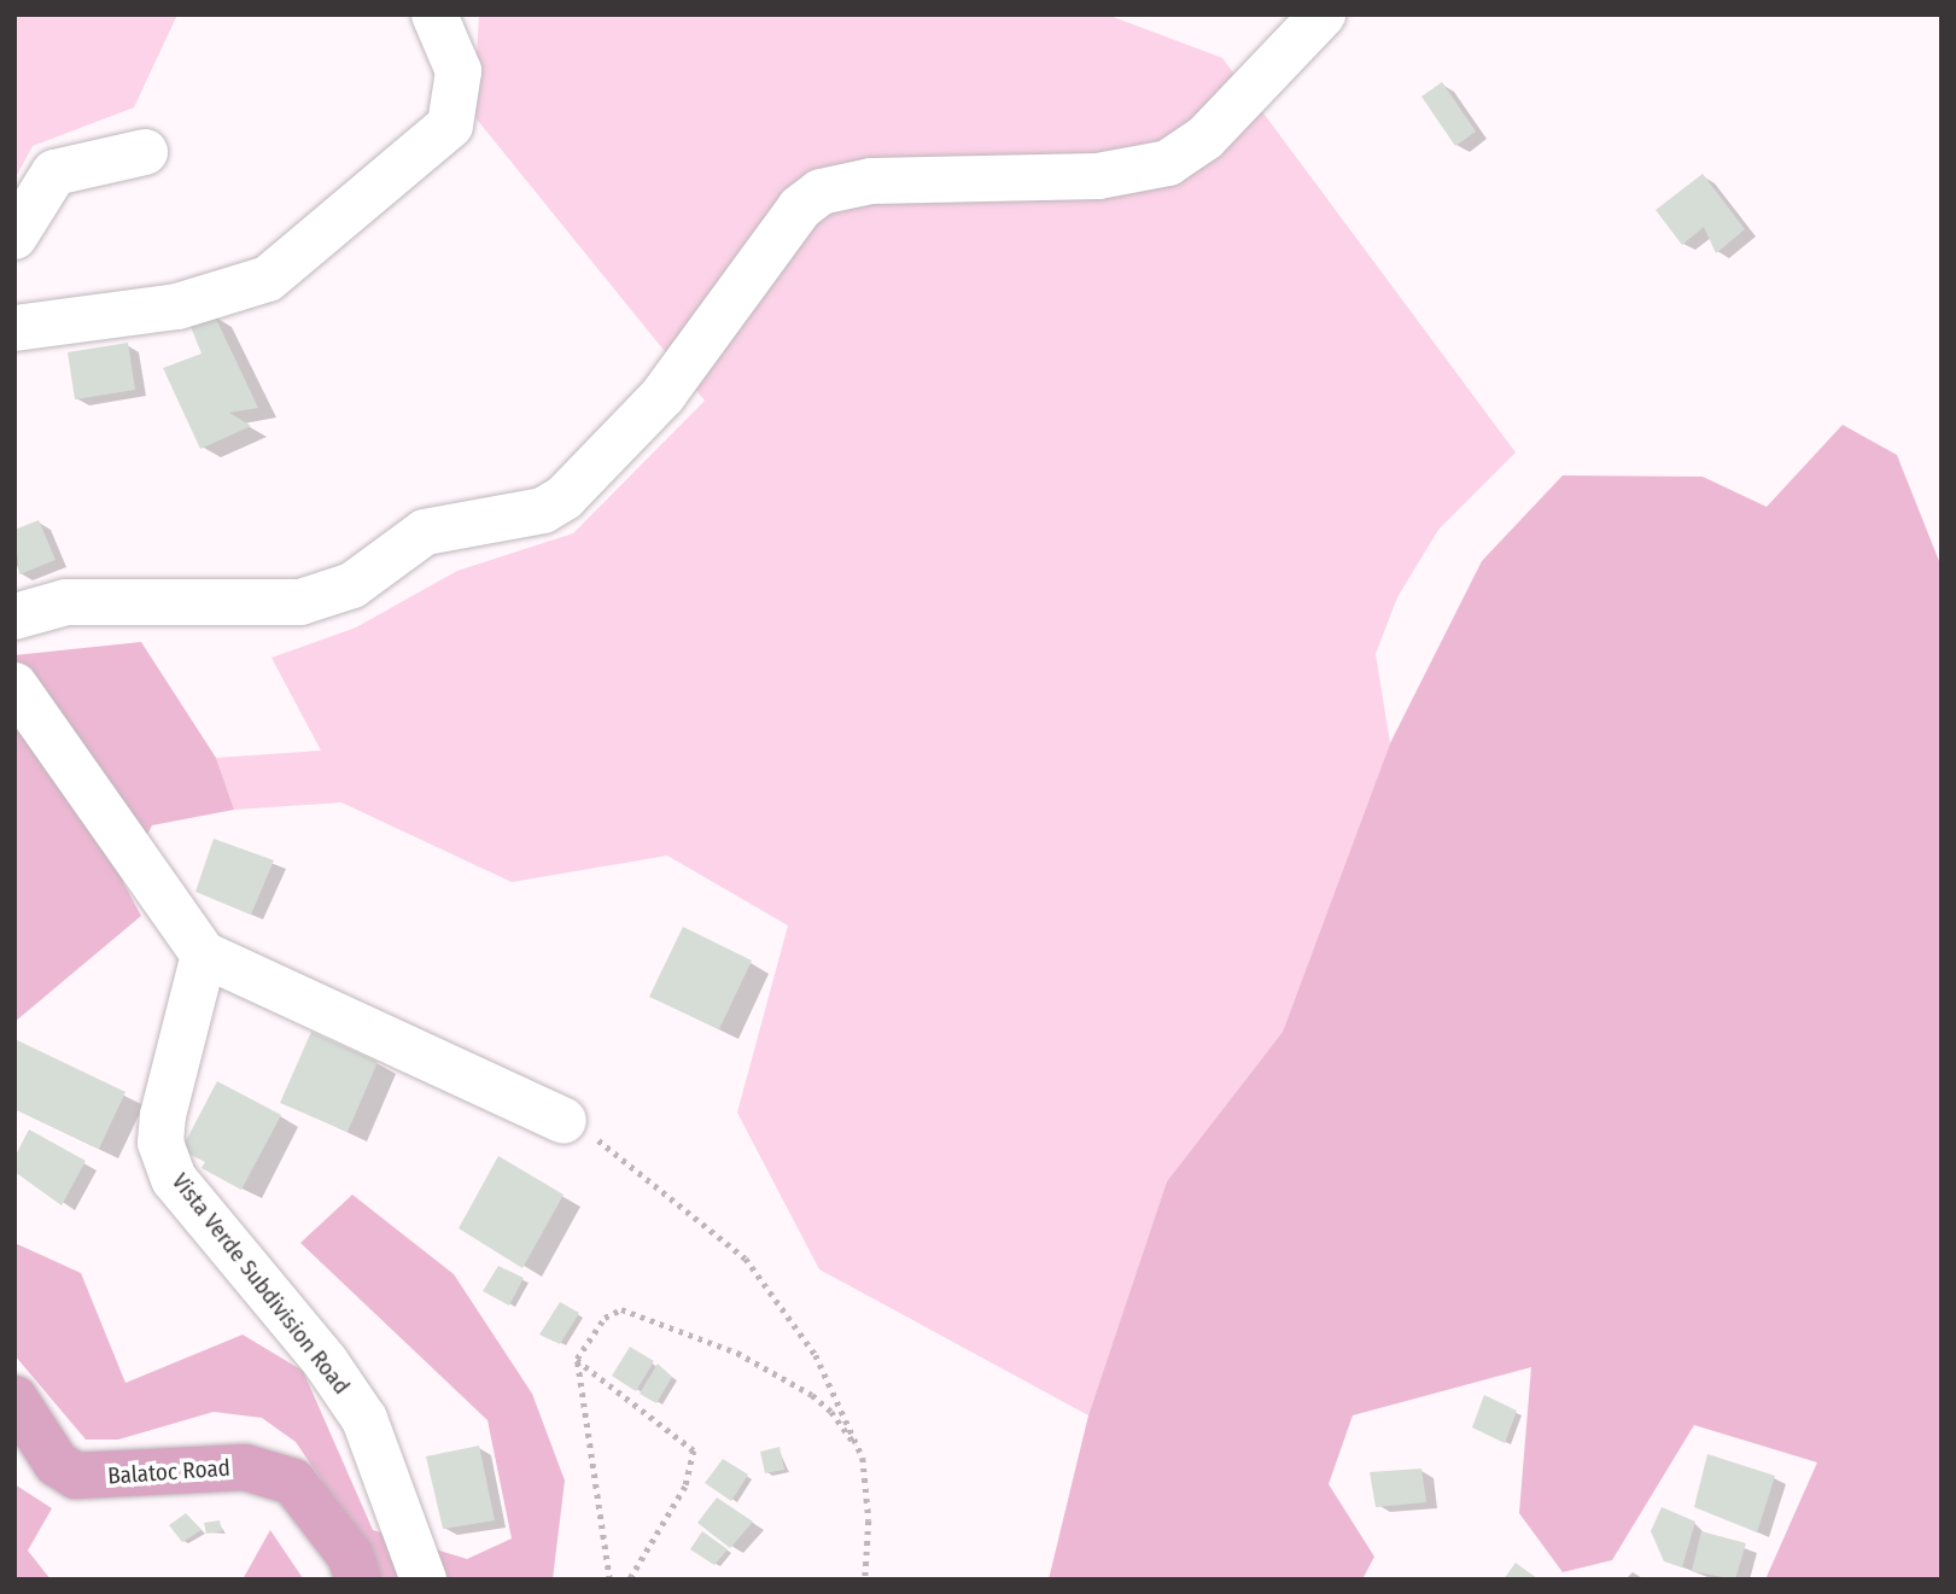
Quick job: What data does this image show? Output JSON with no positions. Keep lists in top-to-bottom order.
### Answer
{
  "streets": {
    "main road": ["Balatoc Road"],
    "street": ["Vista Verde Subdivision Road"]
  }
}
